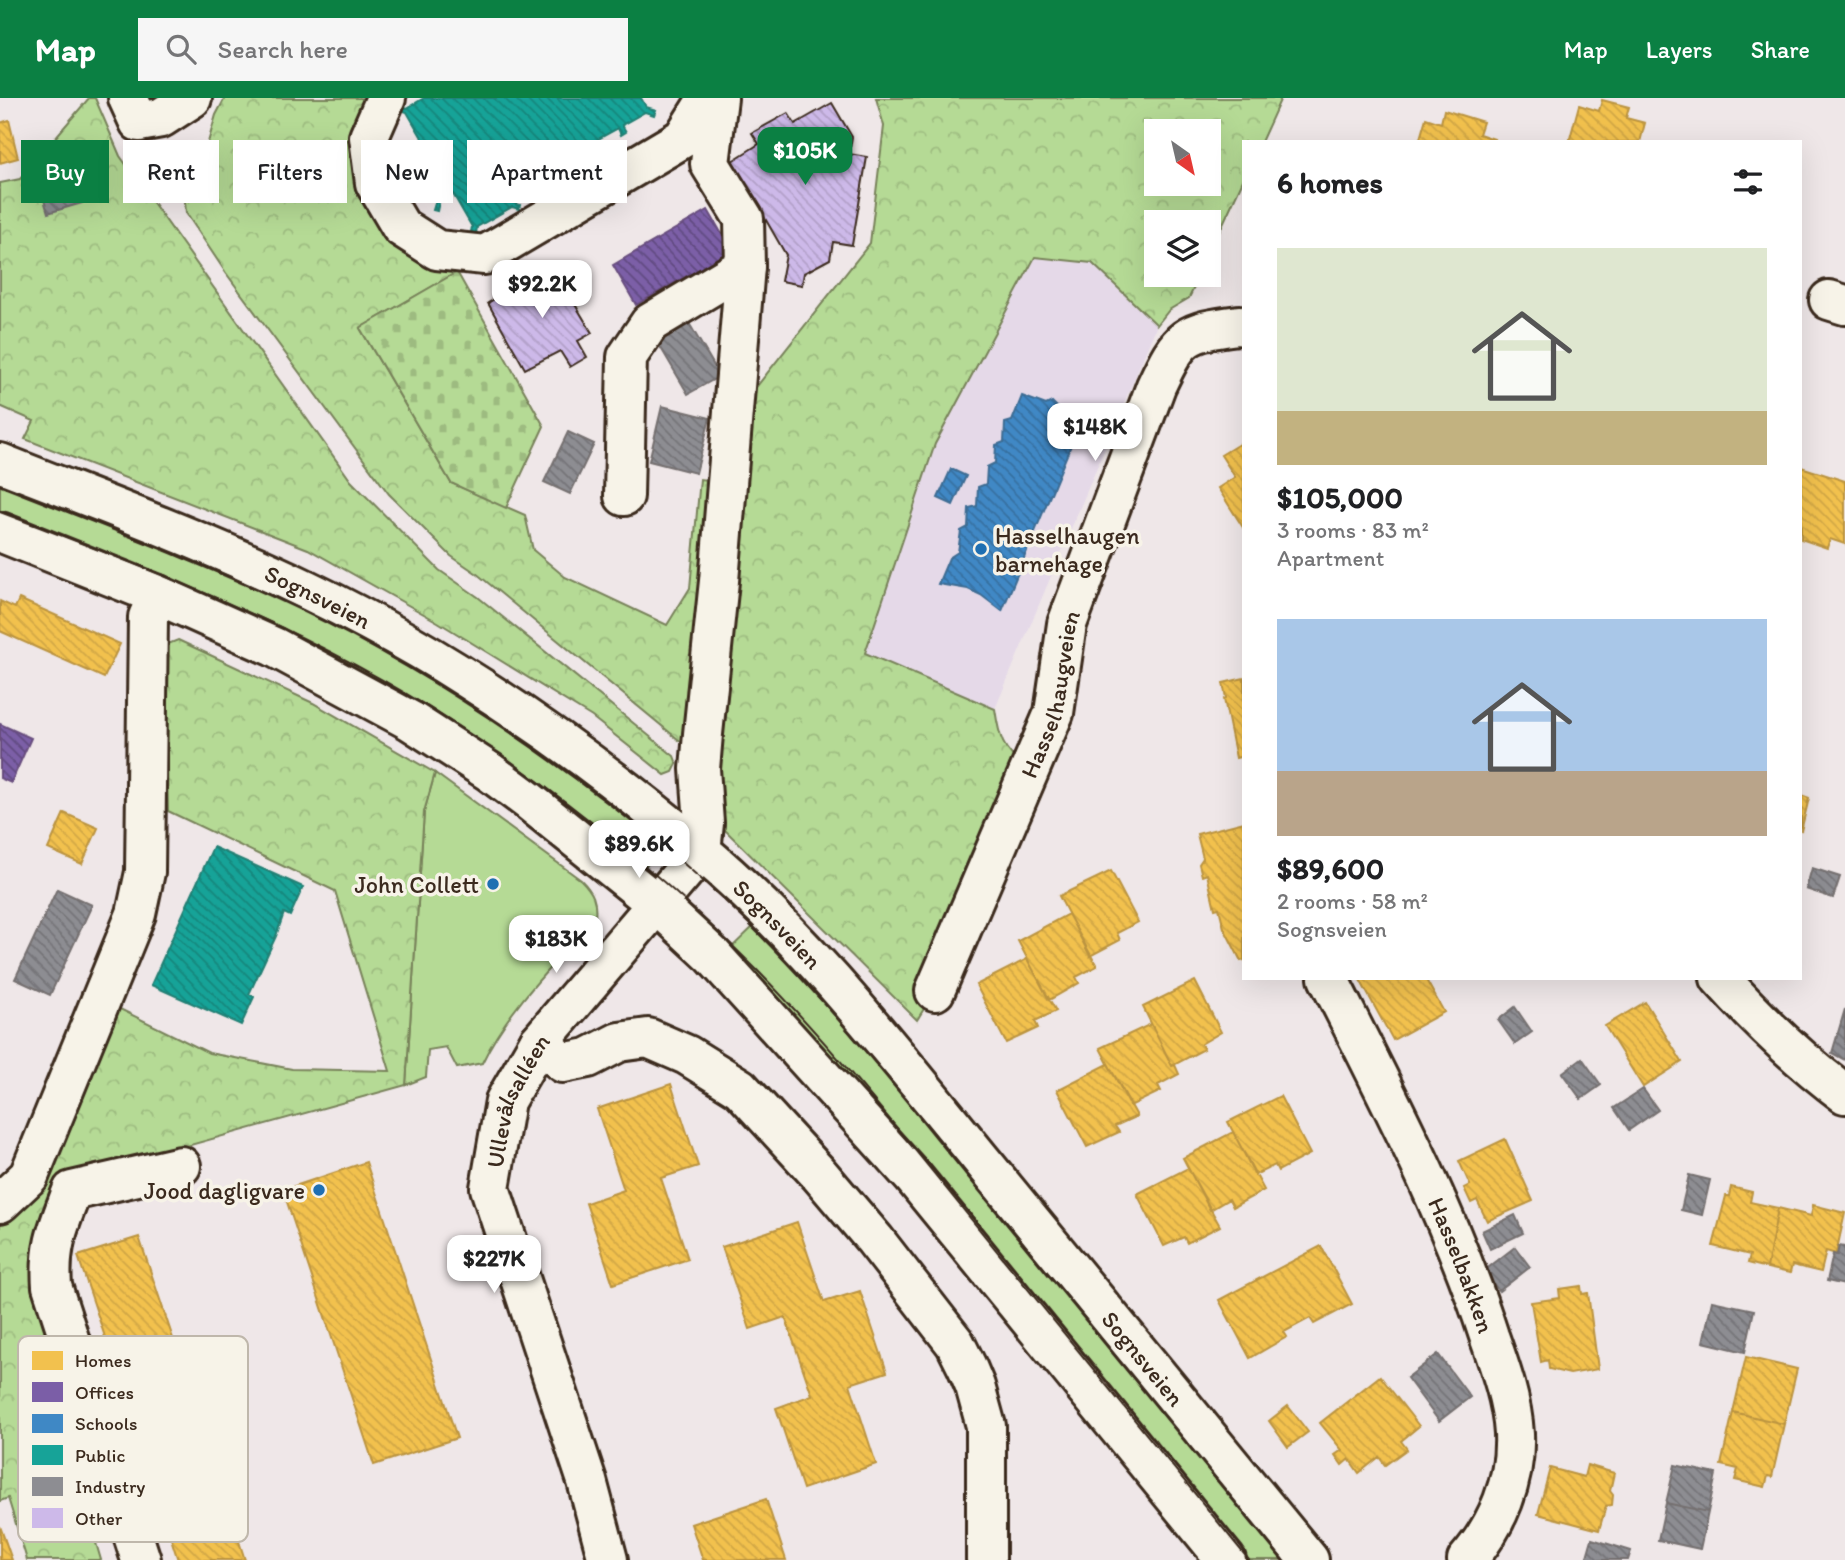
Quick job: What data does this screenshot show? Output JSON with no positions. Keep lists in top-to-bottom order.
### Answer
{
  "streets": {
    "main road": [
      "Sognsveien",
      "Hasselhaugveien",
      "Ullevålsalléen",
      "Hasselbakken"
    ]
  },
  "crossings": [
    ["Sognsveien", "Ullevålsalléen"]
  ],
  "places": ["Hasselhaugen barnehage", "John Collett", "Jood dagligvare"],
  "legend": [
    "Homes",
    "Offices",
    "Schools",
    "Public",
    "Industry",
    "Other"
  ],
  "north": "bottom right",
  "page": {
    "header": "Map",
    "search": "Search here",
    "nav": ["Map", "Layers", "Share"],
    "price": [
      "$105K",
      "$92.2K",
      "$148K",
      "$89.6K",
      "$183K",
      "$227K"
    ],
    "chip": [
      "Buy",
      "Rent",
      "Filters",
      "New",
      "Apartment"
    ],
    "heading": "6 homes",
    "list": [
      {
        "name": "$105,000",
        "note": "3 rooms · 83 m² · Apartment"
      },
      {
        "name": "$89,600",
        "note": "2 rooms · 58 m² · Sognsveien"
      }
    ]
  }
}
